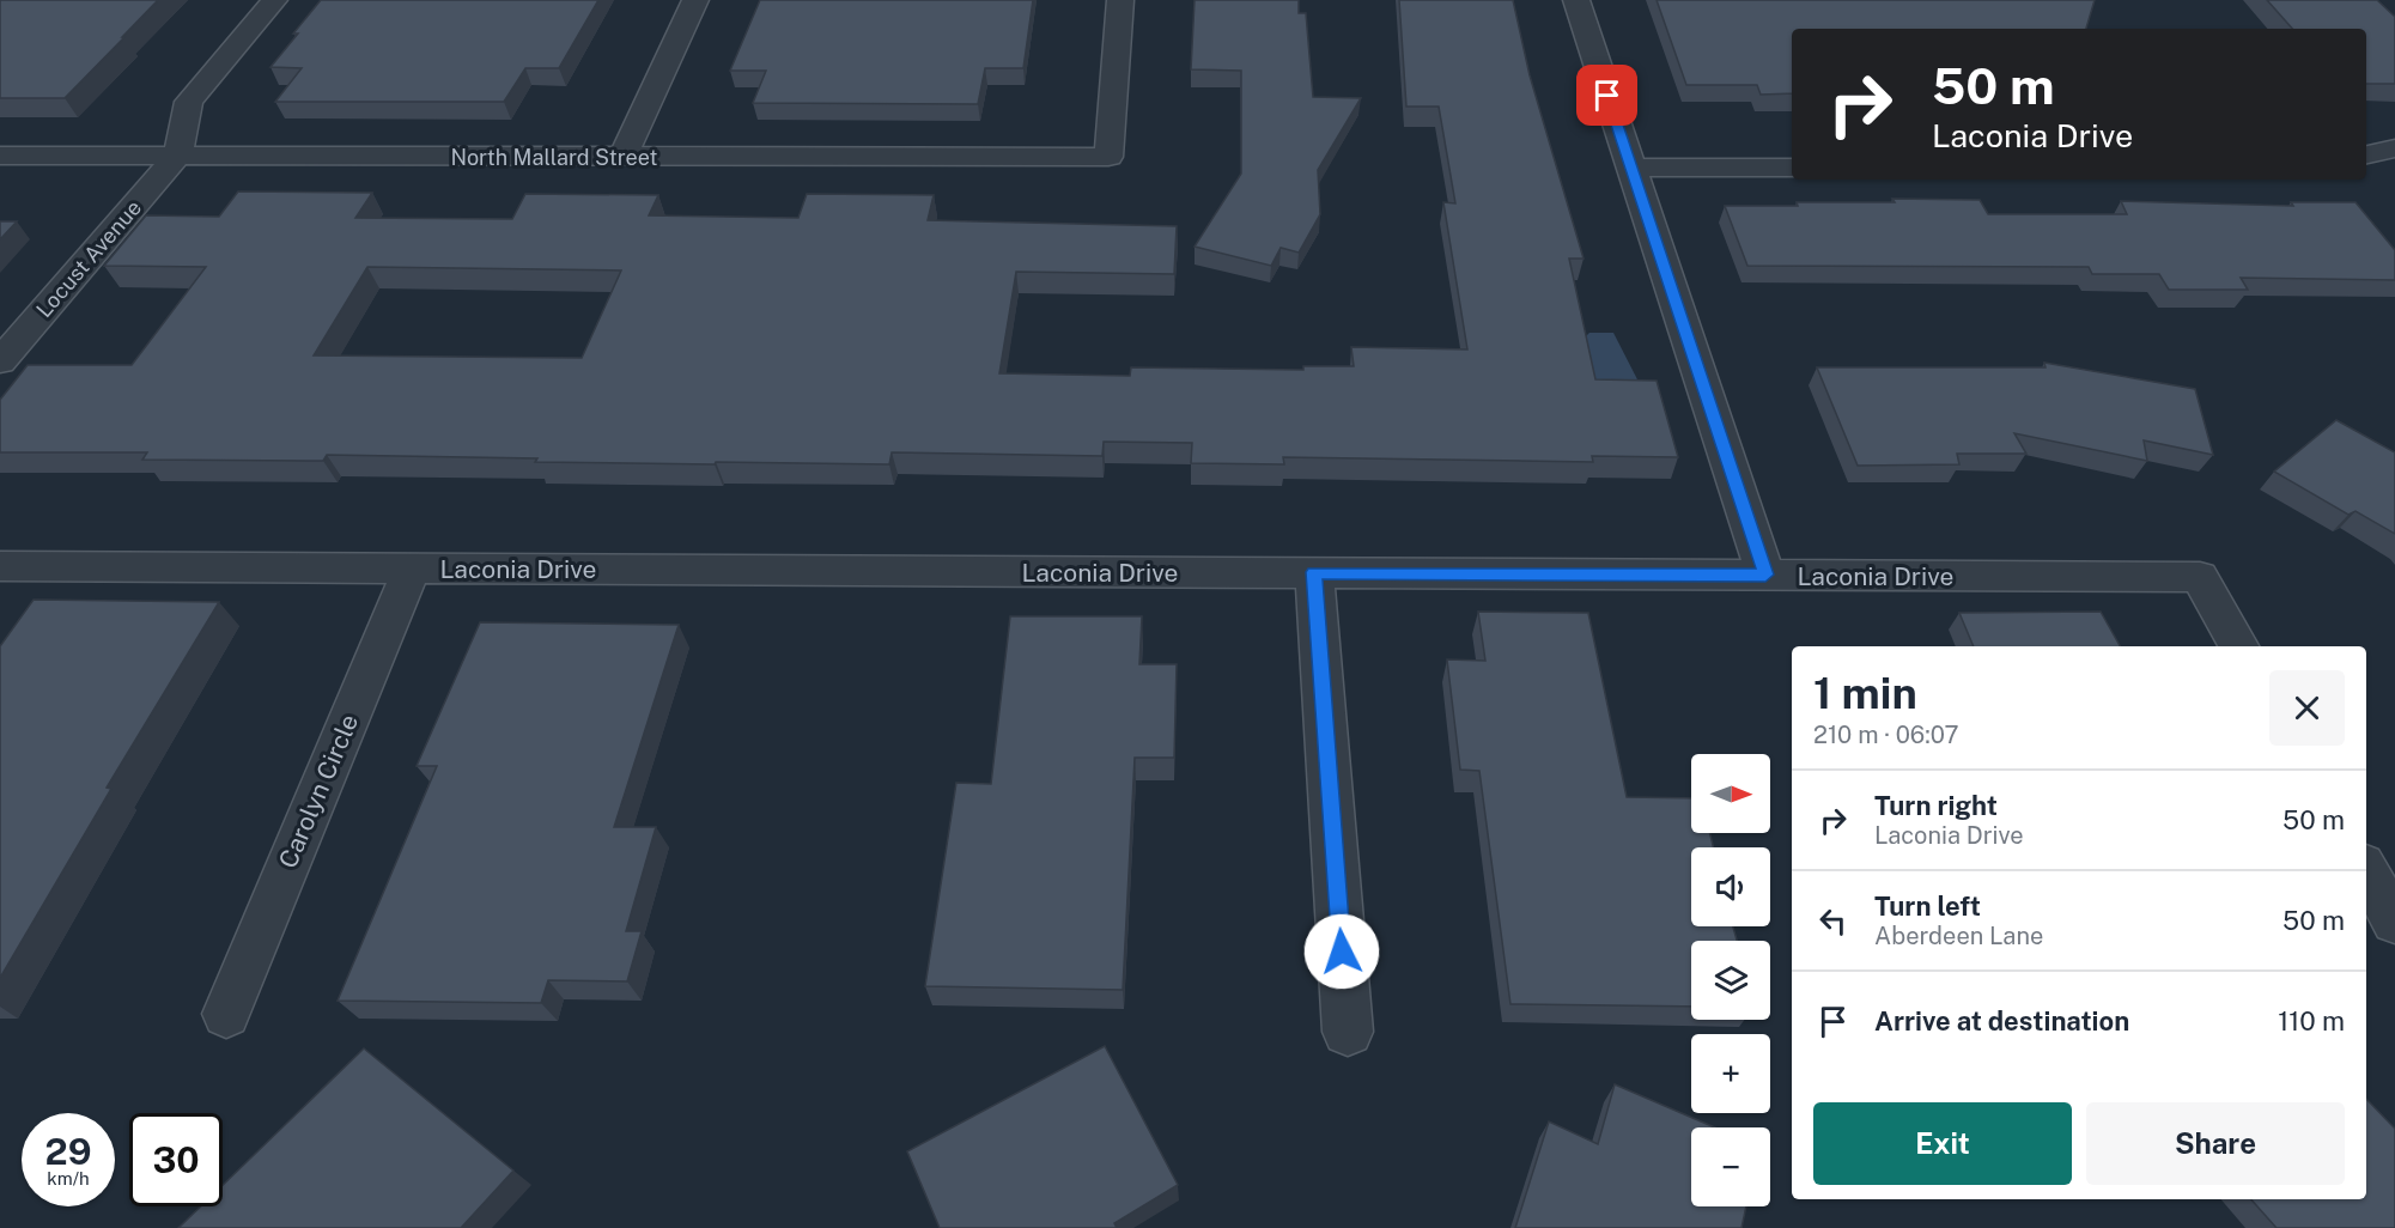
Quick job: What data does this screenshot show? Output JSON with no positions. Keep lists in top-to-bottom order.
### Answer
{
  "streets": {
    "street": [
      "North Mallard Street",
      "Locust Avenue",
      "Laconia Drive",
      "Carolyn Circle"
    ]
  },
  "crossings": [
    ["North Mallard Street", "Locust Avenue"],
    ["Laconia Drive", "Carolyn Circle"]
  ],
  "north": "right",
  "page": {
    "turn": ["50 m", "Laconia Drive"],
    "heading": ["1 min", "210 m · 06:07"],
    "map_buttons": ["+", "−"],
    "list": [
      {
        "name": "Turn right",
        "note": "Laconia Drive",
        "value": "50 m"
      },
      {
        "name": "Turn left",
        "note": "Aberdeen Lane",
        "value": "50 m"
      },
      {
        "name": "Arrive at destination",
        "value": "110 m"
      }
    ],
    "buttons": ["Exit", "Share"],
    "speed": "29 km/h",
    "limit": "30"
  }
}
